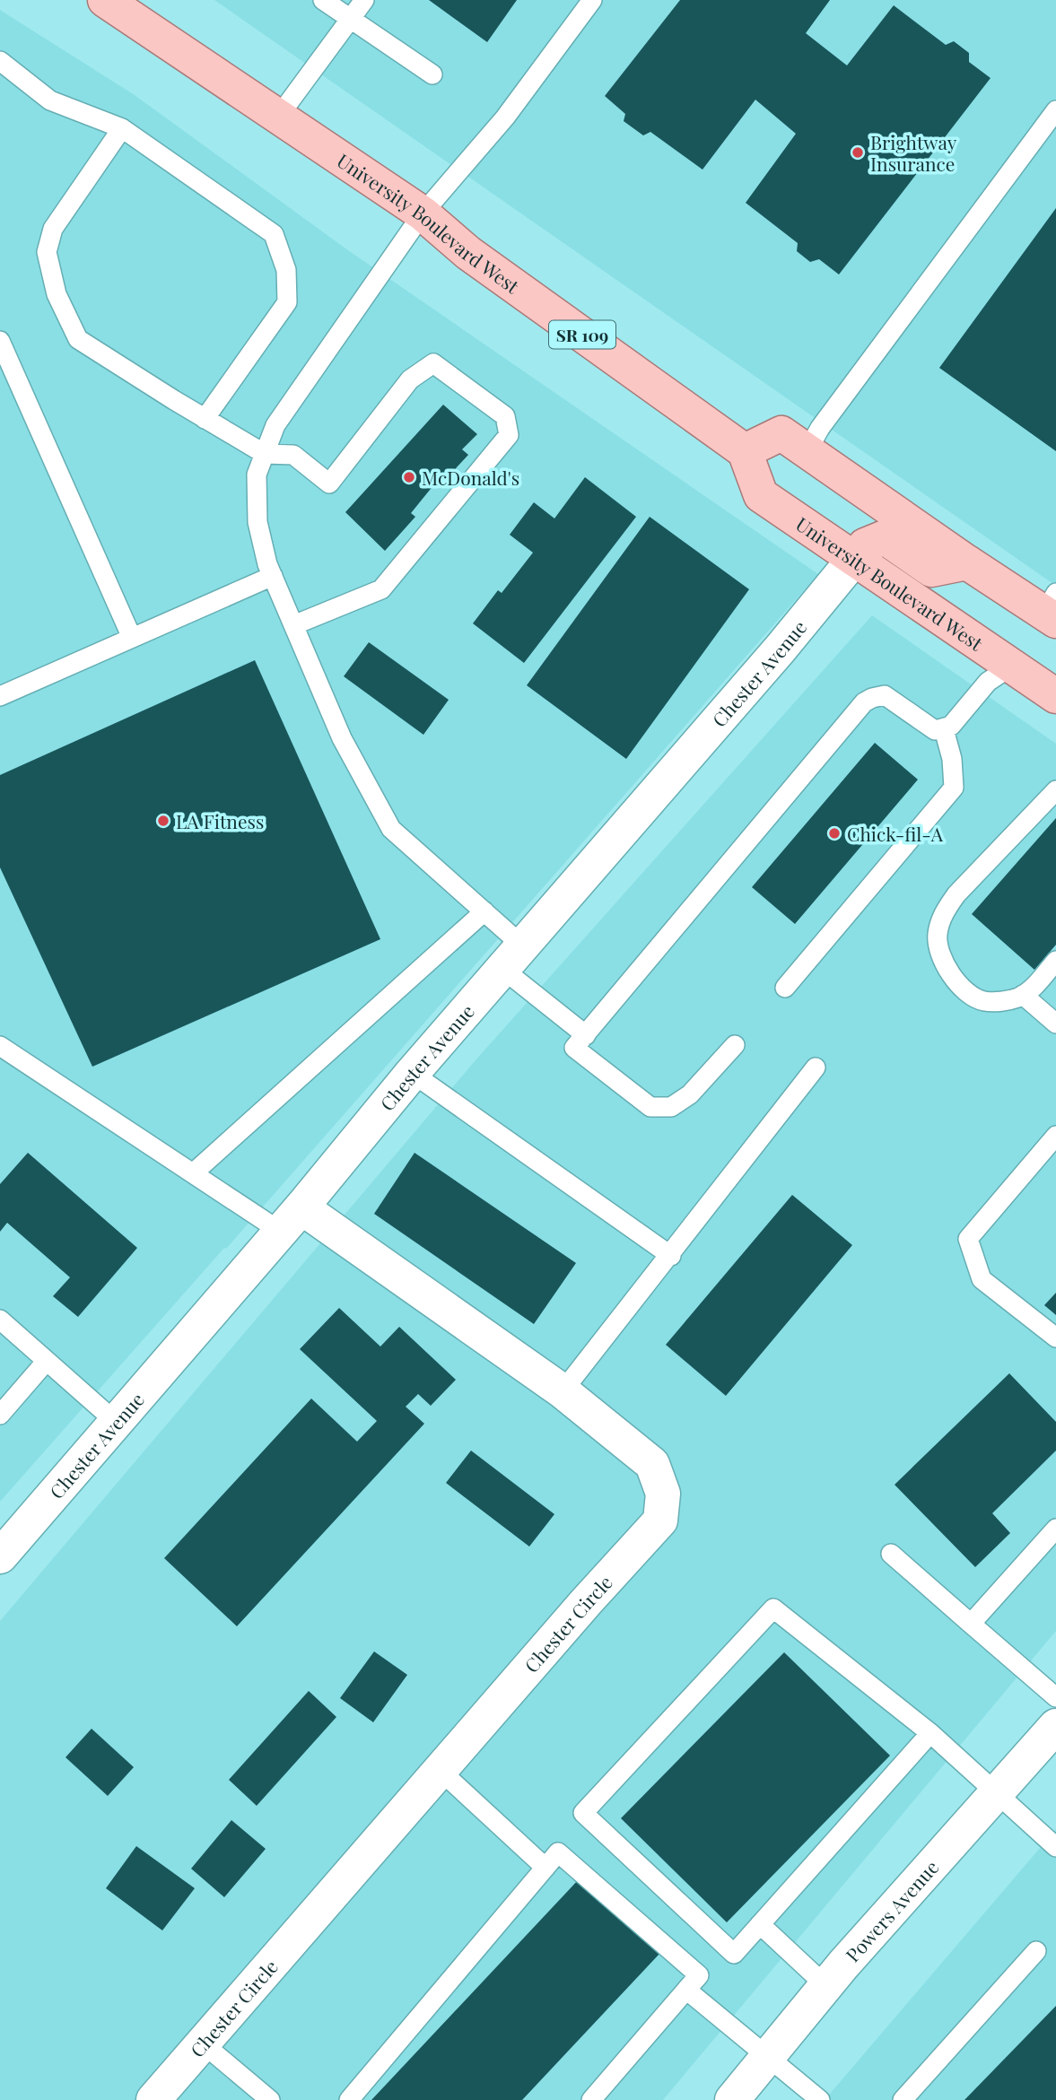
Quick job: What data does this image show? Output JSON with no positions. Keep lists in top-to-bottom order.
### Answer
{
  "streets": {
    "main road": ["University Boulevard West", "SR 109"],
    "street": ["Chester Avenue", "Chester Circle", "Powers Avenue"]
  },
  "crossings": [
    ["University Boulevard West", "Chester Avenue"],
    ["Chester Avenue", "Chester Circle"]
  ],
  "places": [
    "Brightway Insurance",
    "McDonald's",
    "LA Fitness",
    "Chick-fil-A"
  ]
}
